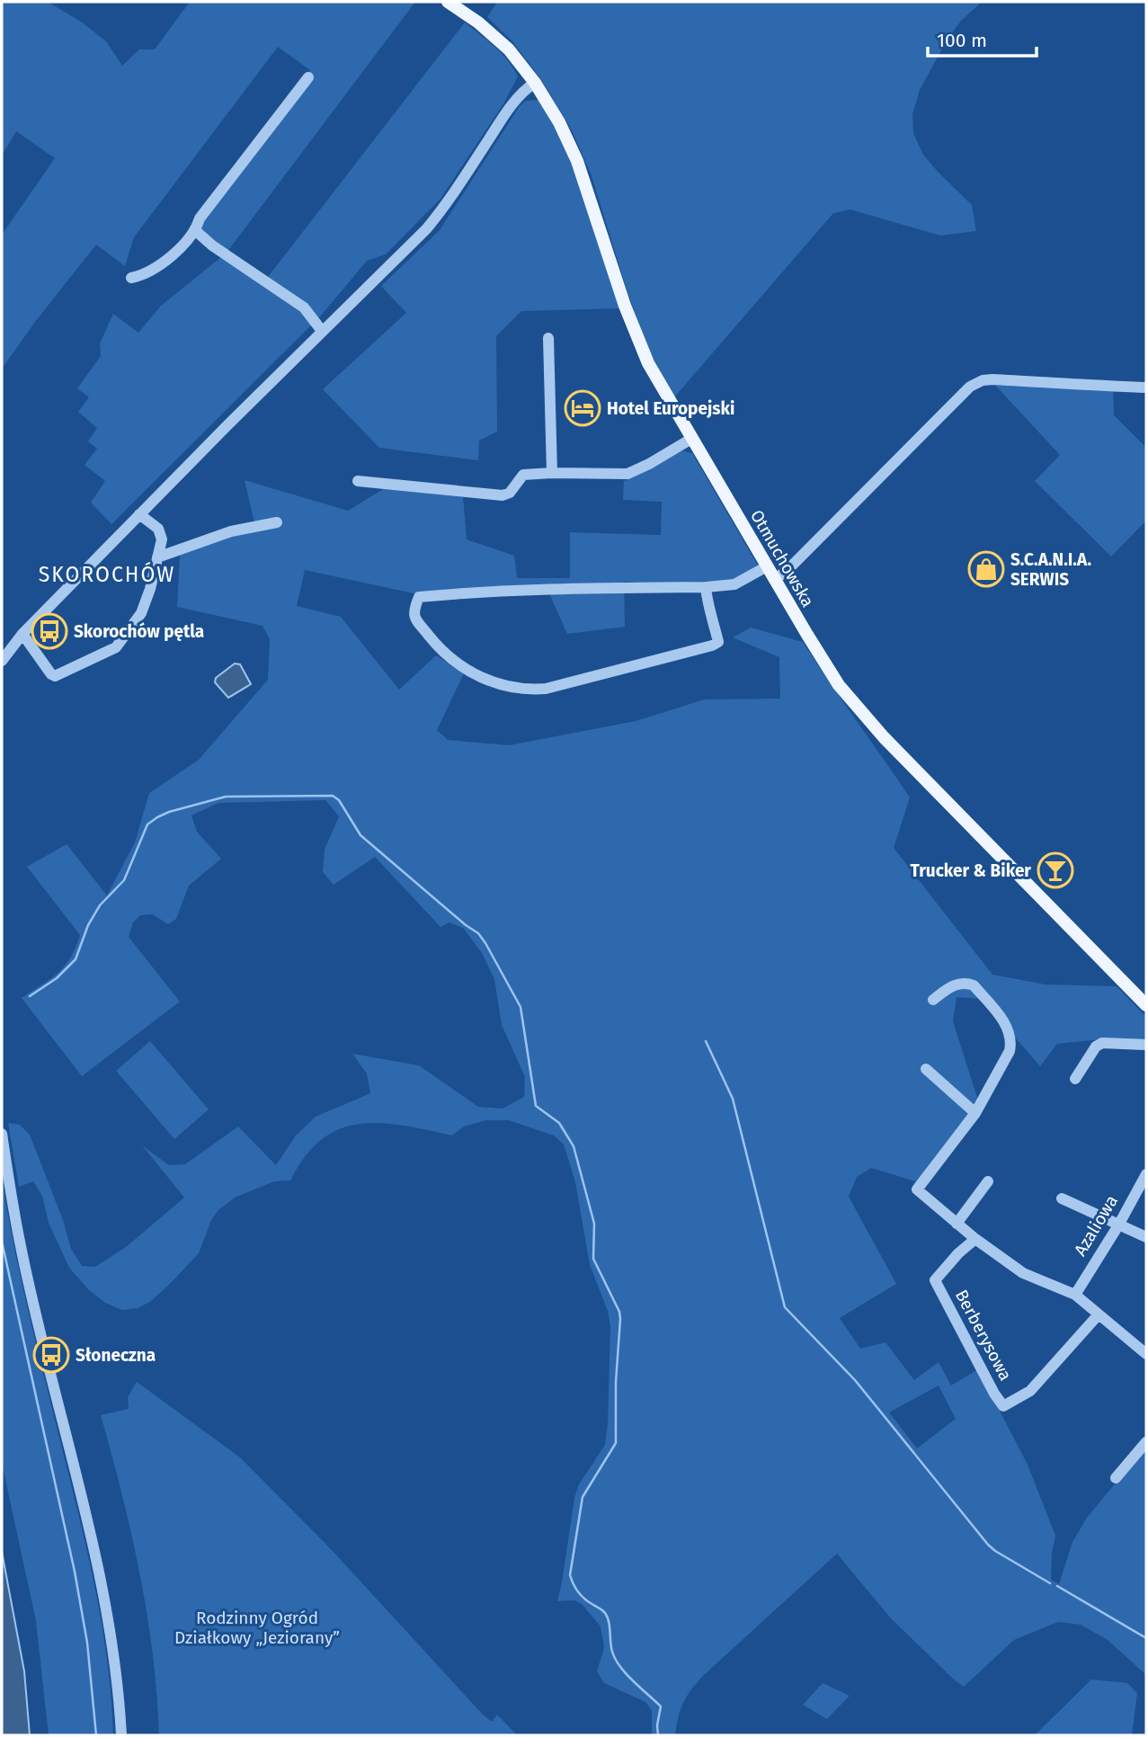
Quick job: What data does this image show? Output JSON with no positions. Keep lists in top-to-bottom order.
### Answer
{
  "streets": {
    "main road": ["Otmuchowska"],
    "street": ["Azaliowa", "Berberysowa"]
  },
  "districts": ["SKOROCHÓW"],
  "parks": ["Rodzinny Ogród Działkowy „Jeziorany”"],
  "places": {
    "hotel": ["Hotel Europejski"],
    "shop": ["S.C.A.N.I.A. SERWIS"],
    "bus stop": ["Skorochów pętla", "Słoneczna"],
    "bar": ["Trucker & Biker"]
  },
  "scale_bar": "100 m"
}
